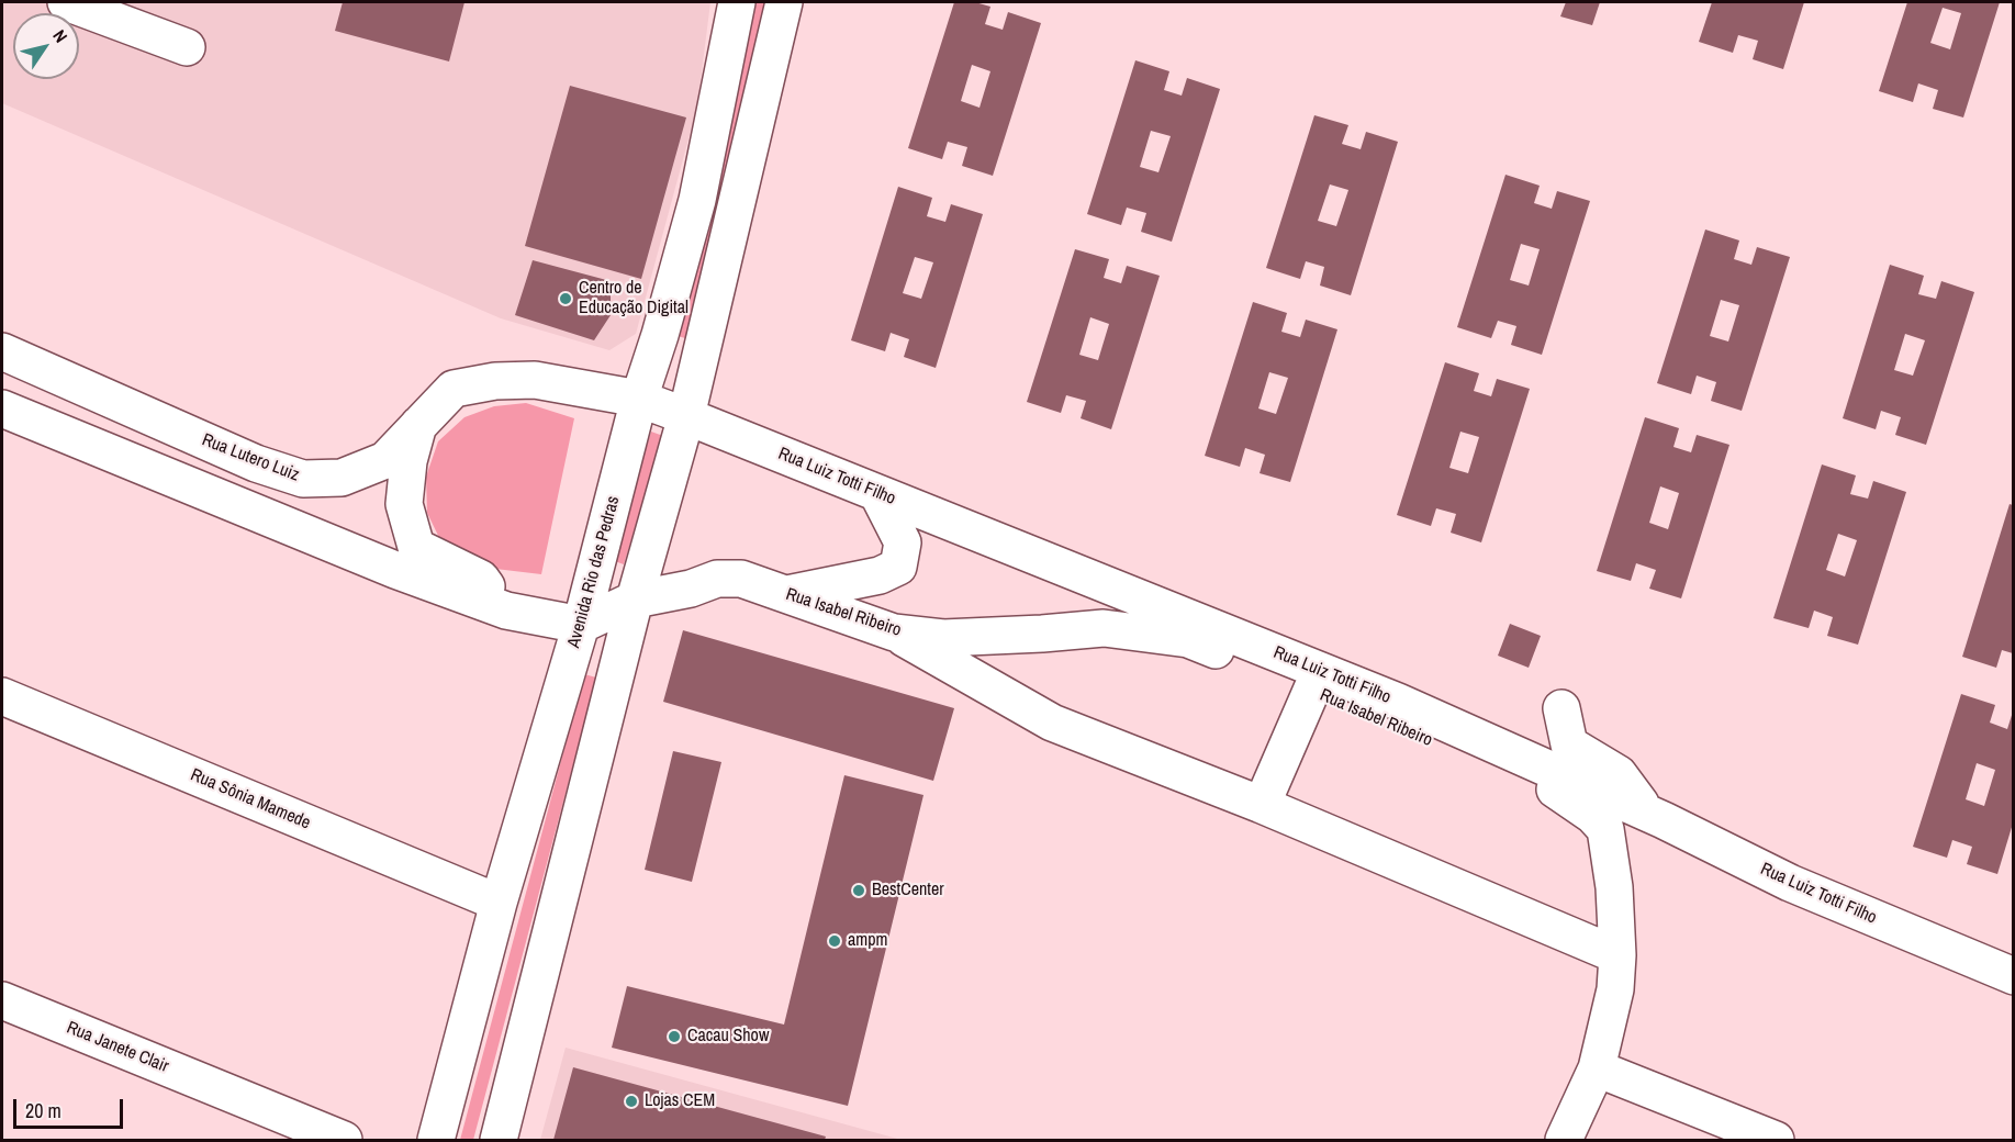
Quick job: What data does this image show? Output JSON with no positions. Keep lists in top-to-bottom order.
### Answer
{
  "streets": {
    "street": [
      "Rua Lutero Luiz",
      "Rua Luiz Totti Filho",
      "Avenida Rio das Pedras",
      "Rua Isabel Ribeiro",
      "Rua Sônia Mamede",
      "Rua Janete Clair"
    ]
  },
  "crossings": [
    ["Rua Lutero Luiz", "Rua Luiz Totti Filho"],
    ["Rua Lutero Luiz", "Avenida Rio das Pedras"],
    ["Rua Luiz Totti Filho", "Avenida Rio das Pedras"],
    ["Rua Luiz Totti Filho", "Rua Isabel Ribeiro"],
    ["Avenida Rio das Pedras", "Rua Sônia Mamede"]
  ],
  "places": [
    "Centro de Educação Digital",
    "BestCenter",
    "ampm",
    "Cacau Show",
    "Lojas CEM"
  ],
  "scale_bar": "20 m",
  "north": "top right"
}
